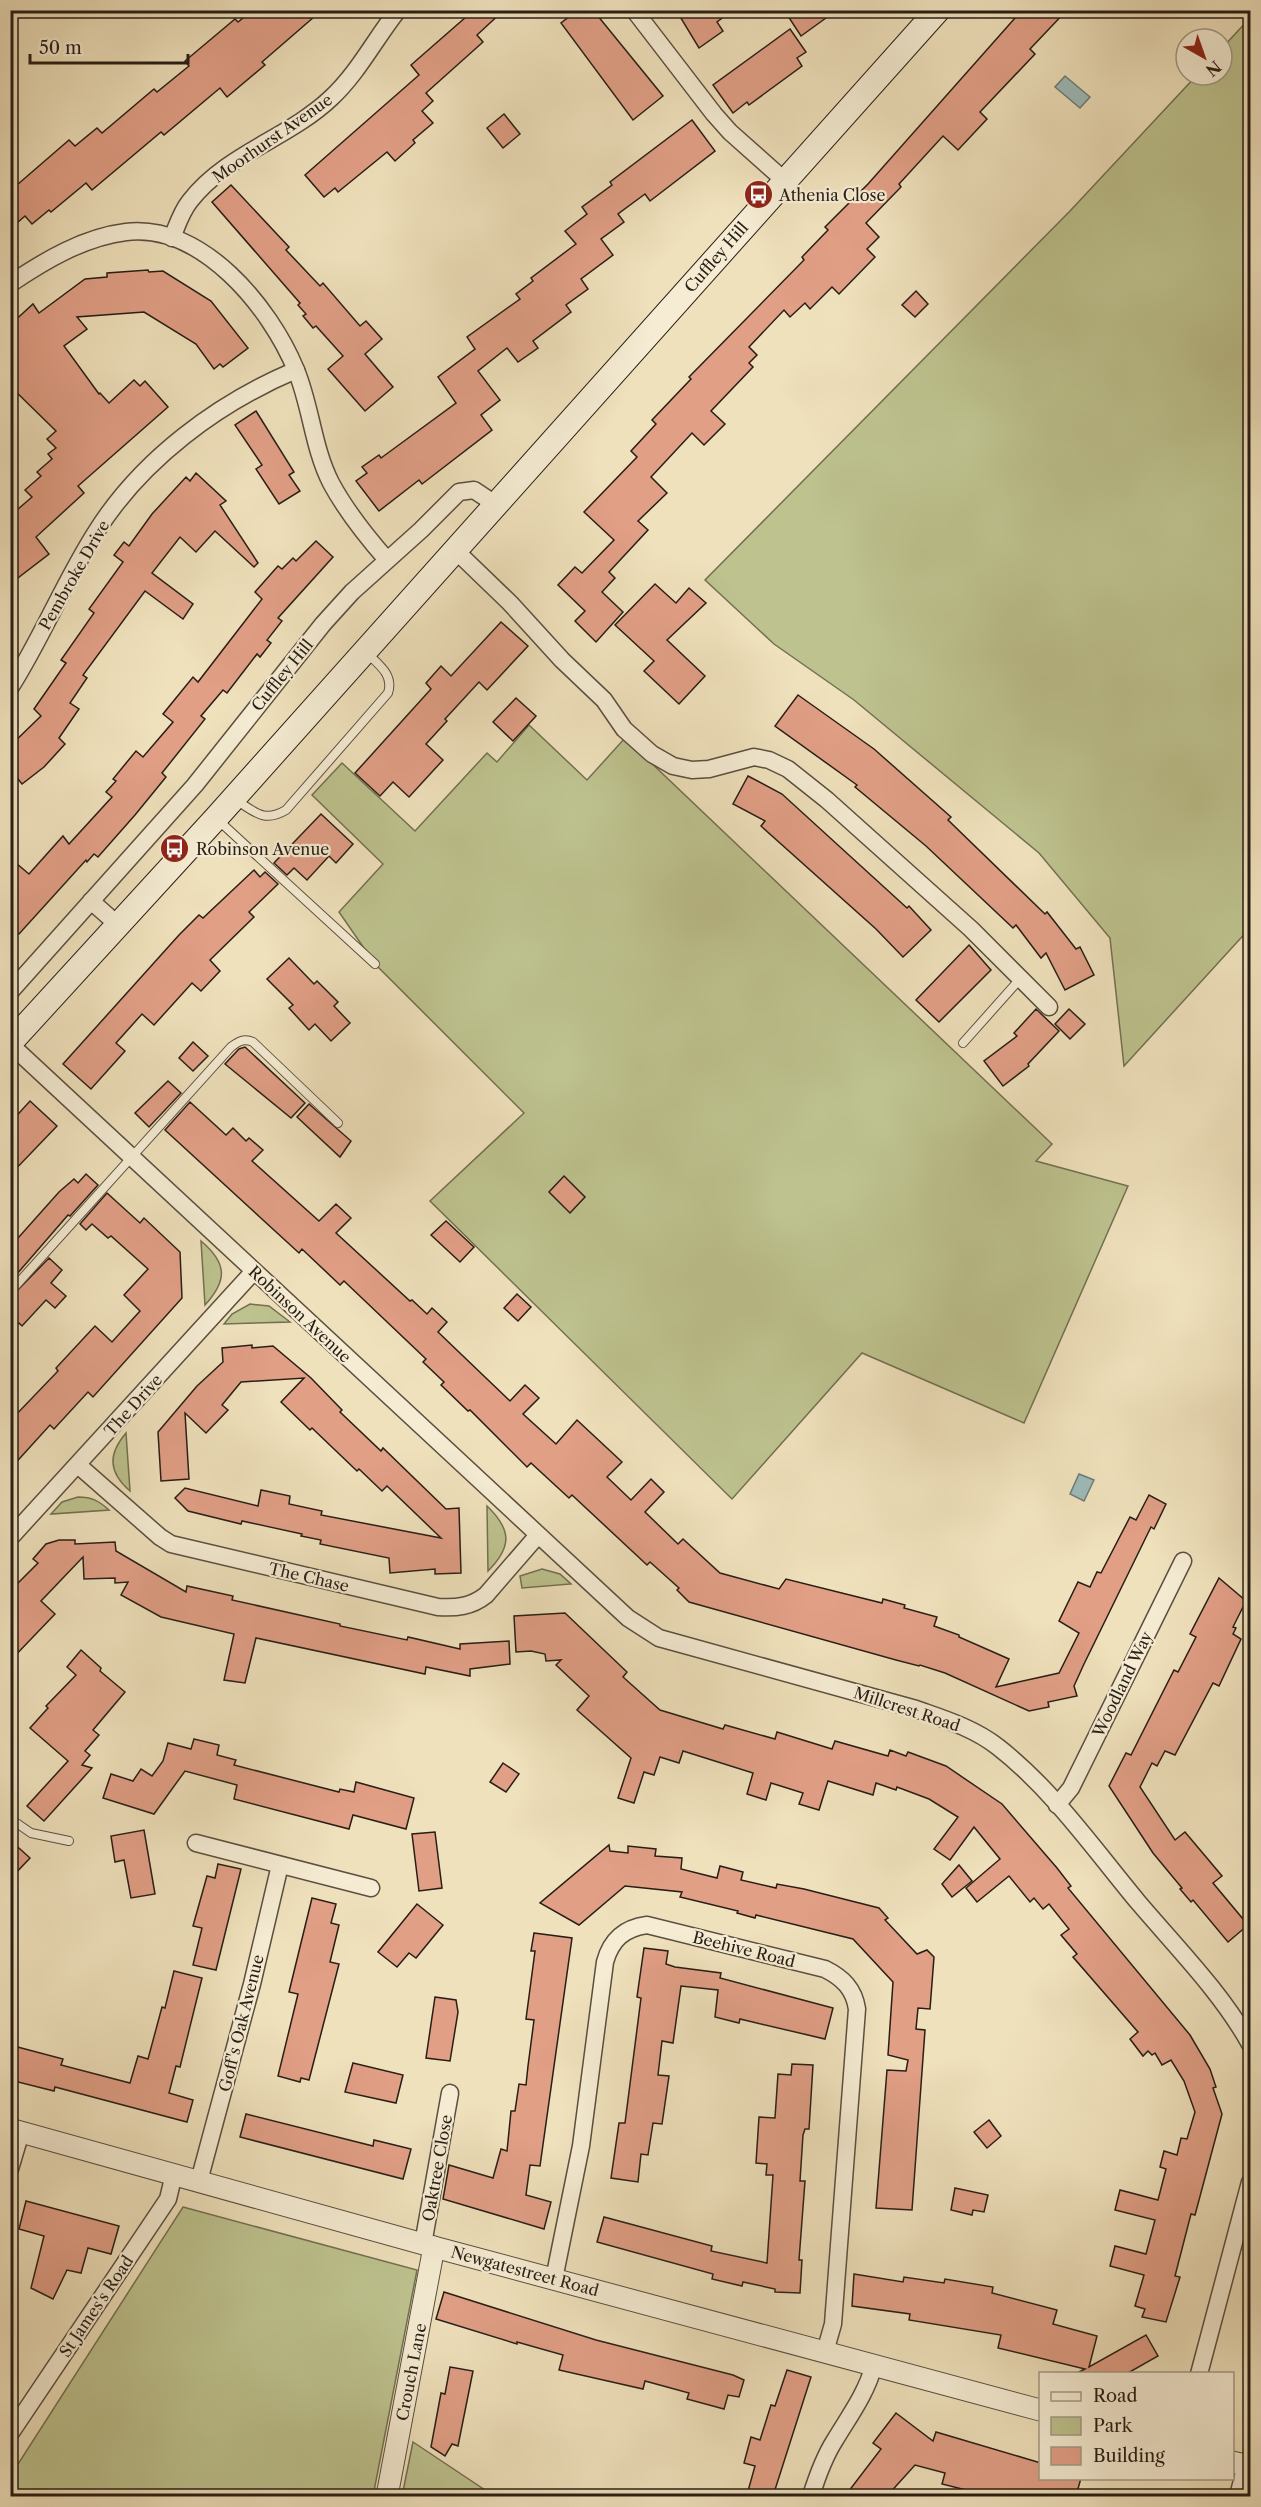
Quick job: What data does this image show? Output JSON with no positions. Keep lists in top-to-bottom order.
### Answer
{
  "streets": {
    "main road": ["Cuffley Hill"],
    "street": [
      "Moorhurst Avenue",
      "Pembroke Drive",
      "Robinson Avenue",
      "The Drive",
      "The Chase",
      "Woodland Way",
      "Millcrest Road",
      "Beehive Road",
      "Goff's Oak Avenue",
      "Oaktree Close",
      "Newgatestreet Road",
      "St James's Road",
      "Crouch Lane"
    ]
  },
  "crossings": [
    ["Cuffley Hill", "Robinson Avenue"],
    ["Robinson Avenue", "The Drive"],
    ["Robinson Avenue", "The Chase"],
    ["Robinson Avenue", "Millcrest Road"],
    ["The Drive", "The Chase"],
    ["The Chase", "Millcrest Road"],
    ["Woodland Way", "Millcrest Road"],
    ["Beehive Road", "Newgatestreet Road"],
    ["Goff's Oak Avenue", "Newgatestreet Road"],
    ["Oaktree Close", "Newgatestreet Road"],
    ["Oaktree Close", "Crouch Lane"],
    ["Newgatestreet Road", "St James's Road"],
    ["Newgatestreet Road", "Crouch Lane"]
  ],
  "places": {
    "bus stop": ["Athenia Close", "Robinson Avenue"]
  },
  "legend": ["Road", "Park", "Building"],
  "scale_bar": "50 m",
  "north": "bottom right"
}
